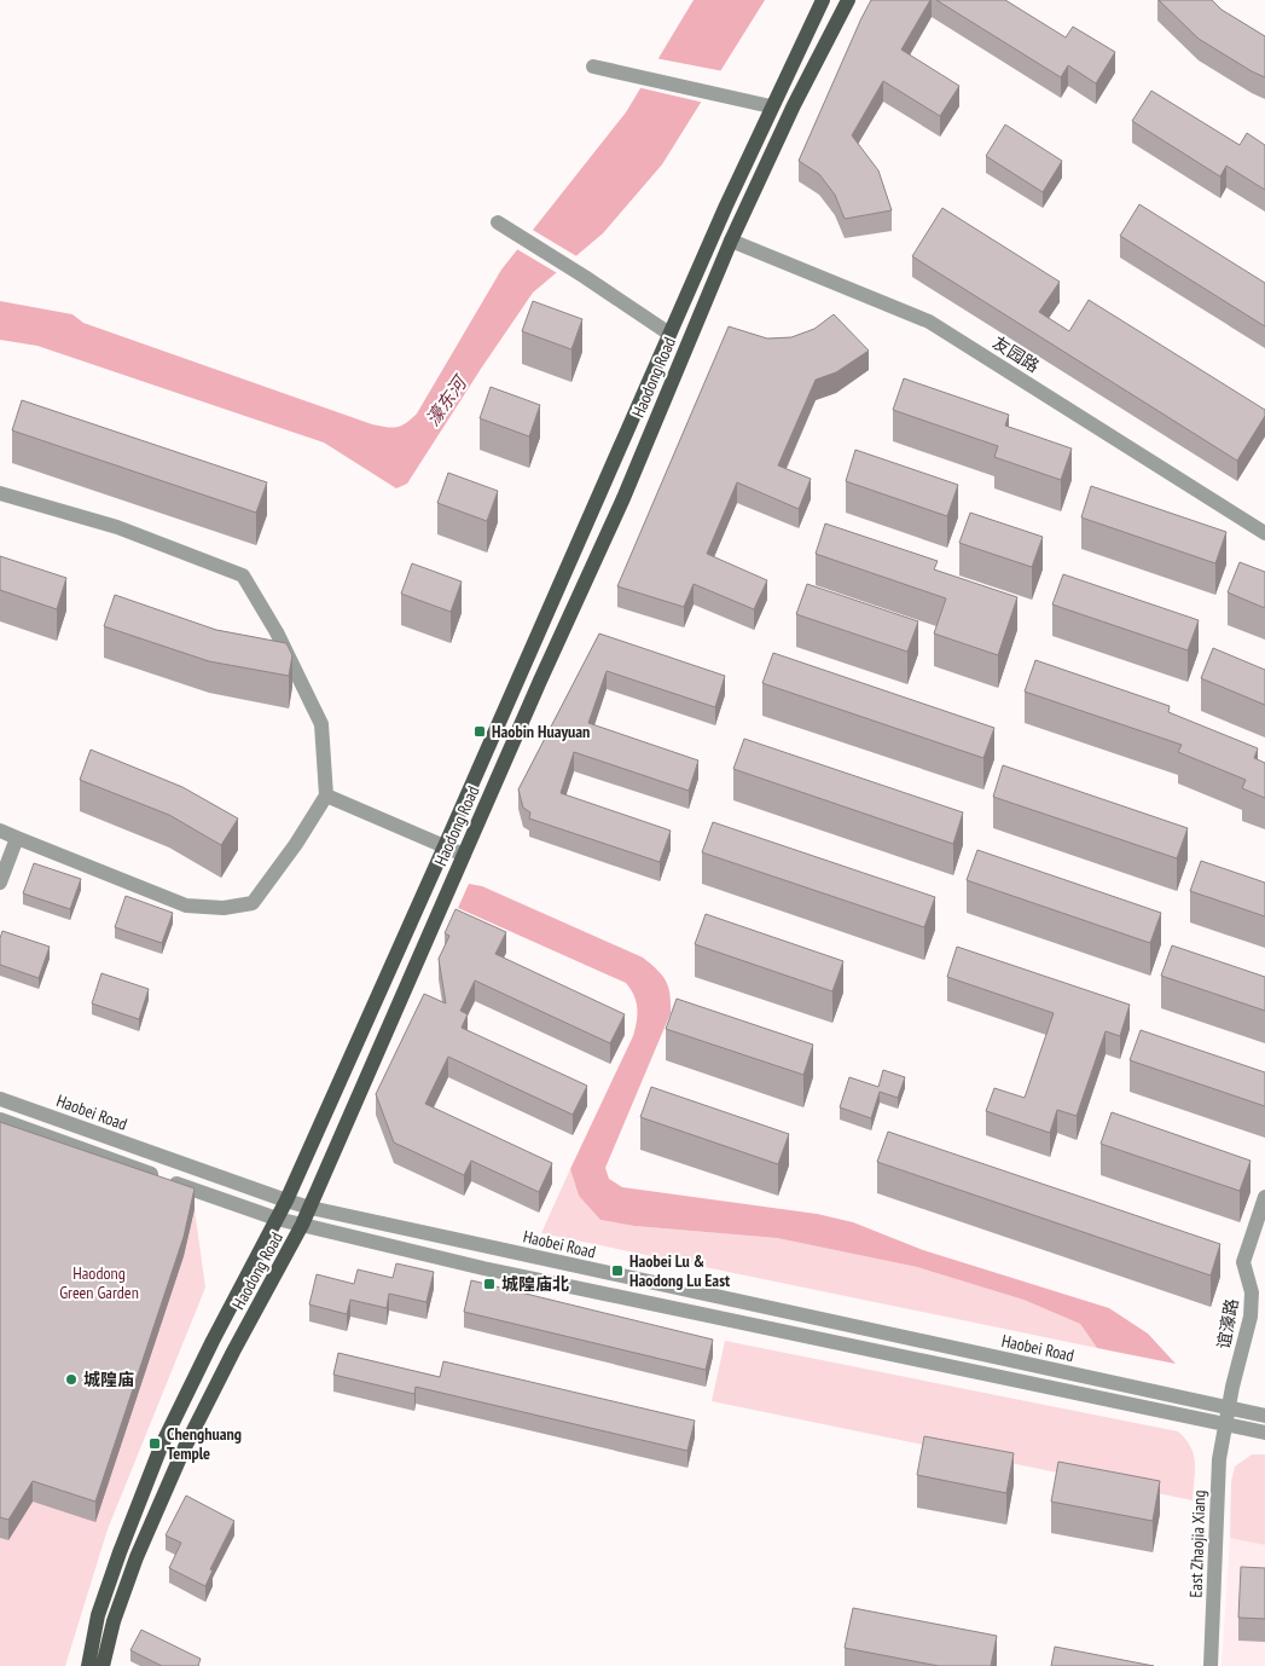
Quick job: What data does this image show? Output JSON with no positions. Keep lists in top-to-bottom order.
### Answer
{
  "streets": {
    "main road": ["Haodong Road"],
    "street": [
      "友园路",
      "Haobei Road",
      "谊濠路",
      "East Zhaojia Xiang"
    ]
  },
  "crossings": [
    ["友园路", "Haodong Road"],
    ["Haodong Road", "Haobei Road"],
    ["Haobei Road", "谊濠路"],
    ["谊濠路", "East Zhaojia Xiang"]
  ],
  "water": ["濠东河"],
  "parks": ["Haodong Green Garden"],
  "places": {
    "transit": [
      "Haobin Huayuan",
      "Haobei Lu & Haodong Lu East",
      "城隍庙北",
      "Chenghuang Temple"
    ],
    "other": ["城隍庙"]
  }
}
